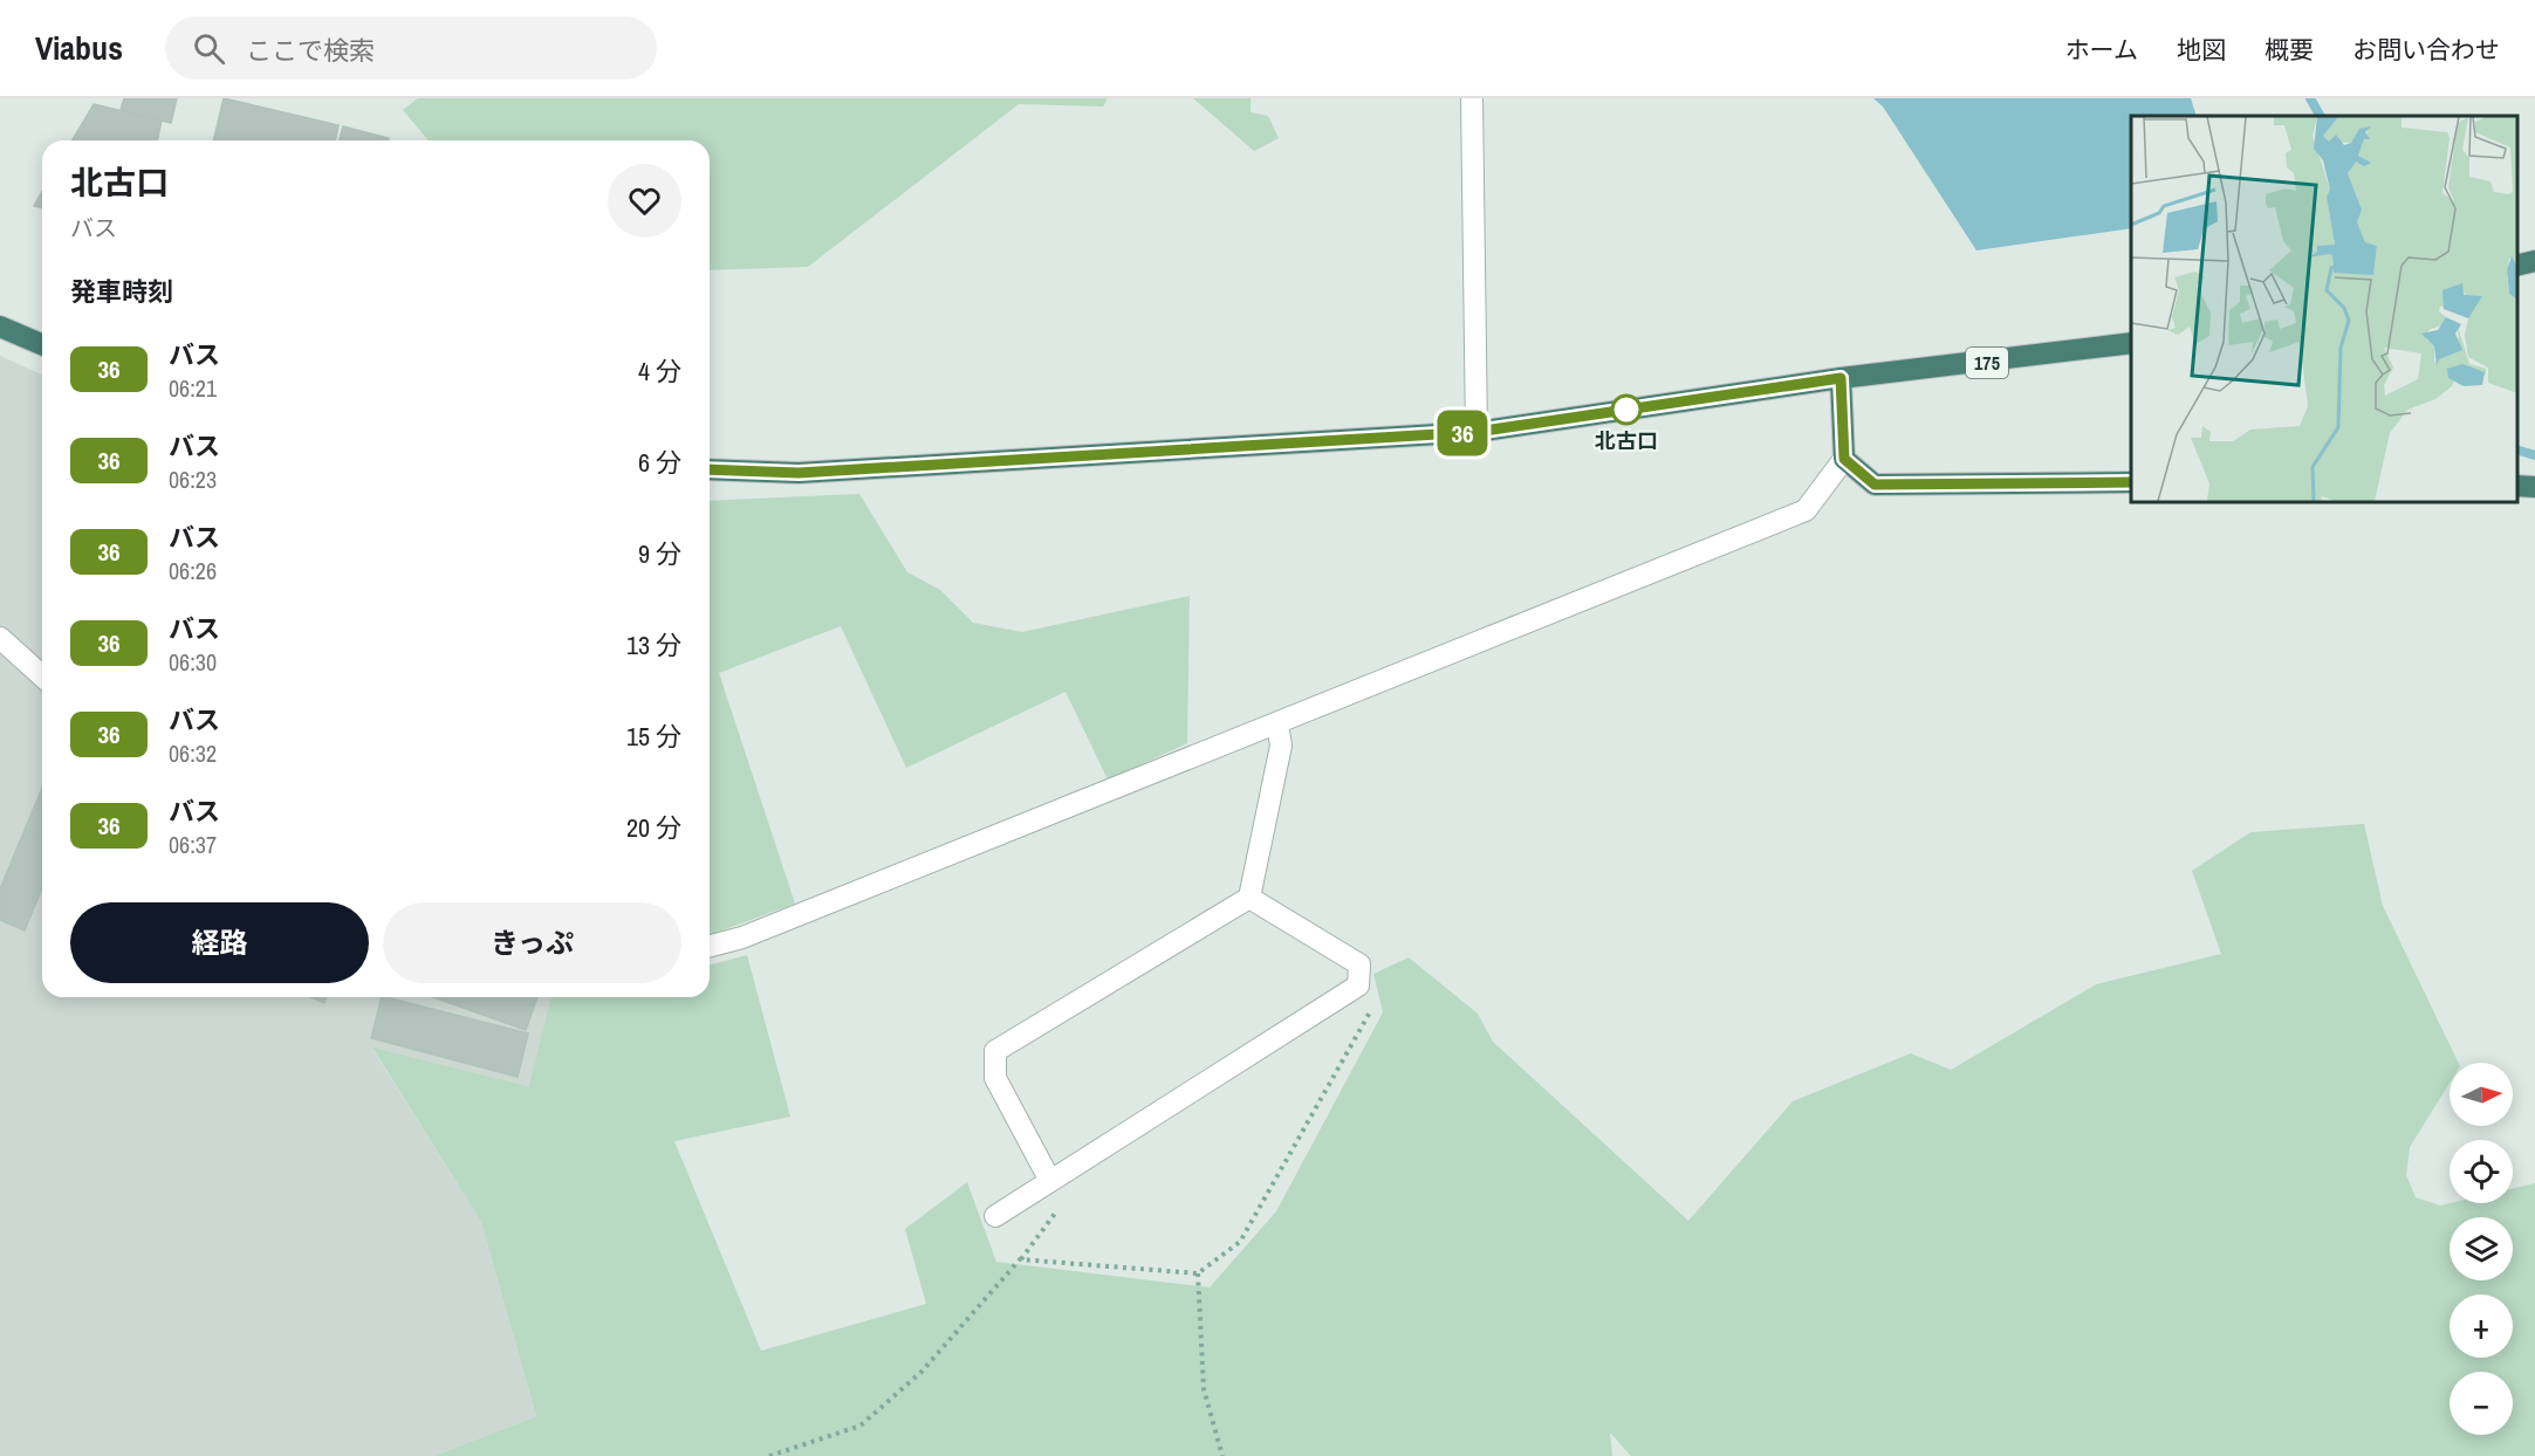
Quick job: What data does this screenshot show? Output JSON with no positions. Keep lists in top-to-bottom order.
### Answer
{
  "streets": {
    "highway": ["175"]
  },
  "places": ["北古口"],
  "lines": ["bus line 36"],
  "north": "right",
  "page": {
    "header": "Viabus",
    "search": "ここで検索",
    "nav": [
      "ホーム",
      "地図",
      "概要",
      "お問い合わせ"
    ],
    "on_map": "36",
    "heading": [
      ["北古口", "バス"],
      "発車時刻"
    ],
    "list": [
      {
        "mark": "36",
        "name": "バス",
        "note": "06:21",
        "value": "4 分"
      },
      {
        "mark": "36",
        "name": "バス",
        "note": "06:23",
        "value": "6 分"
      },
      {
        "mark": "36",
        "name": "バス",
        "note": "06:26",
        "value": "9 分"
      },
      {
        "mark": "36",
        "name": "バス",
        "note": "06:30",
        "value": "13 分"
      },
      {
        "mark": "36",
        "name": "バス",
        "note": "06:32",
        "value": "15 分"
      },
      {
        "mark": "36",
        "name": "バス",
        "note": "06:37",
        "value": "20 分"
      }
    ],
    "buttons": ["経路", "きっぷ"],
    "map_buttons": ["+", "−"]
  }
}
